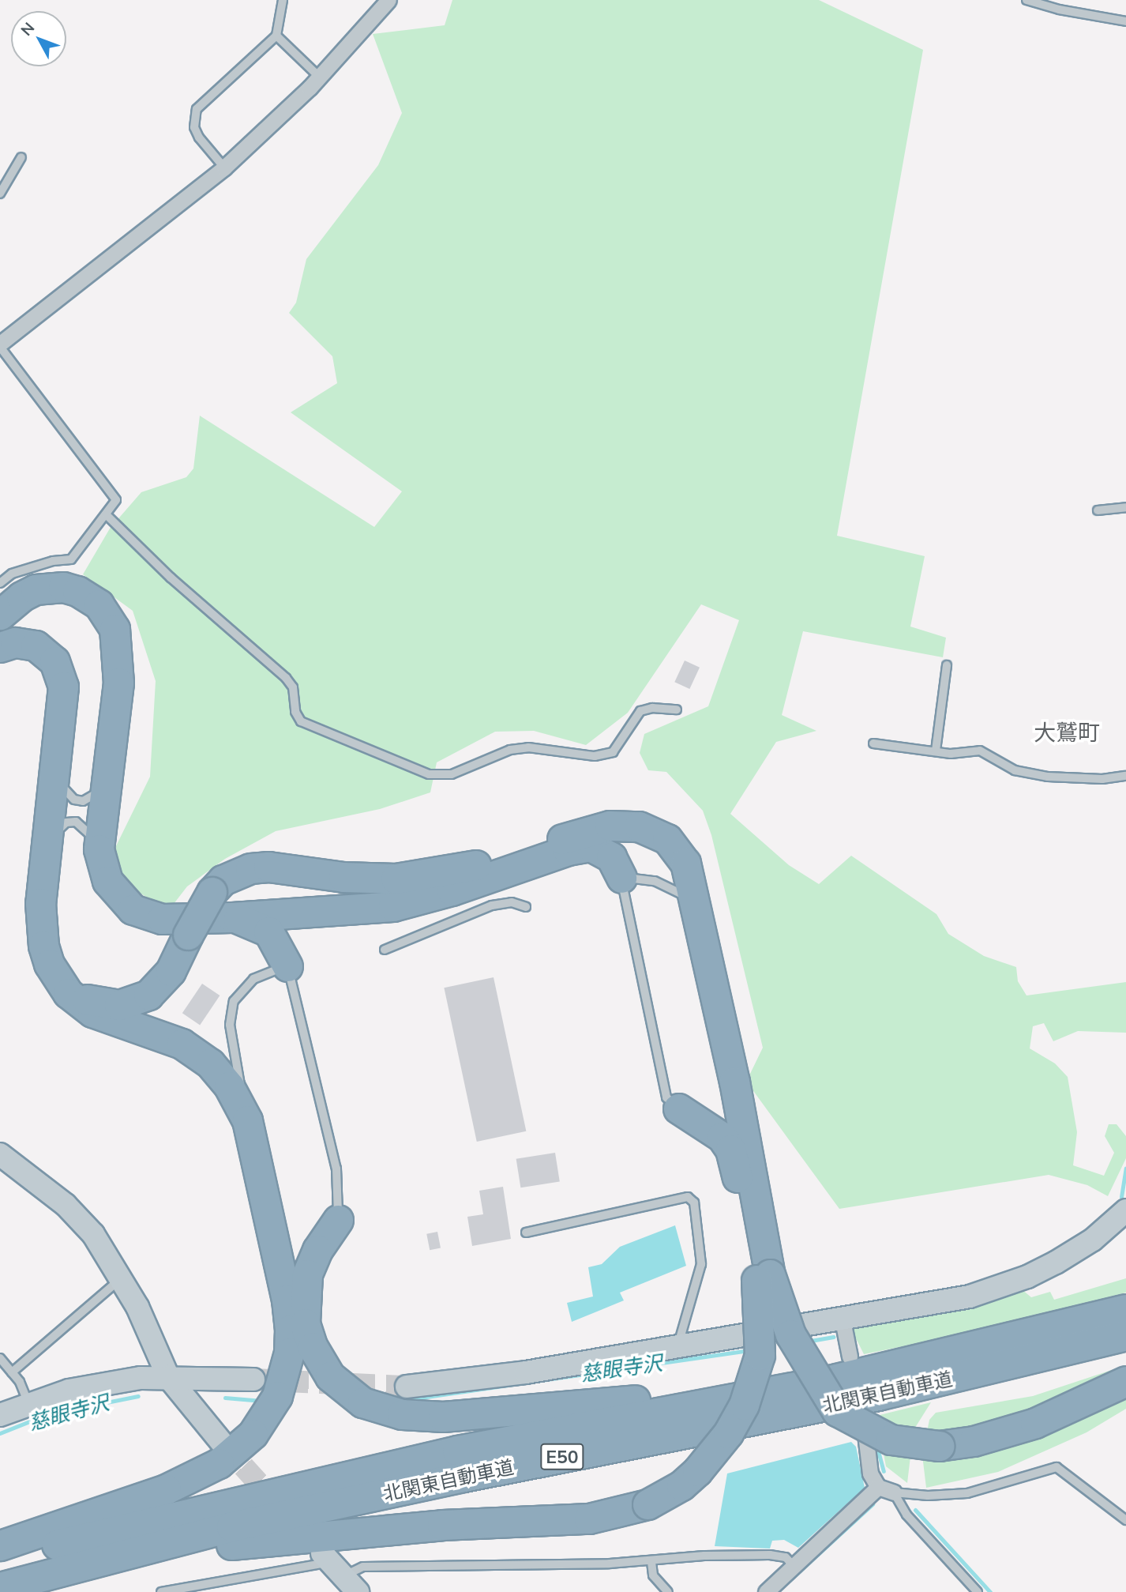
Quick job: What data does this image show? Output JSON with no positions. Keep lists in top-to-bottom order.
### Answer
{
  "streets": {
    "highway": ["北関東自動車道", "E50"]
  },
  "districts": ["大鷲町"],
  "water": ["慈眼寺沢"],
  "north": "top left"
}
